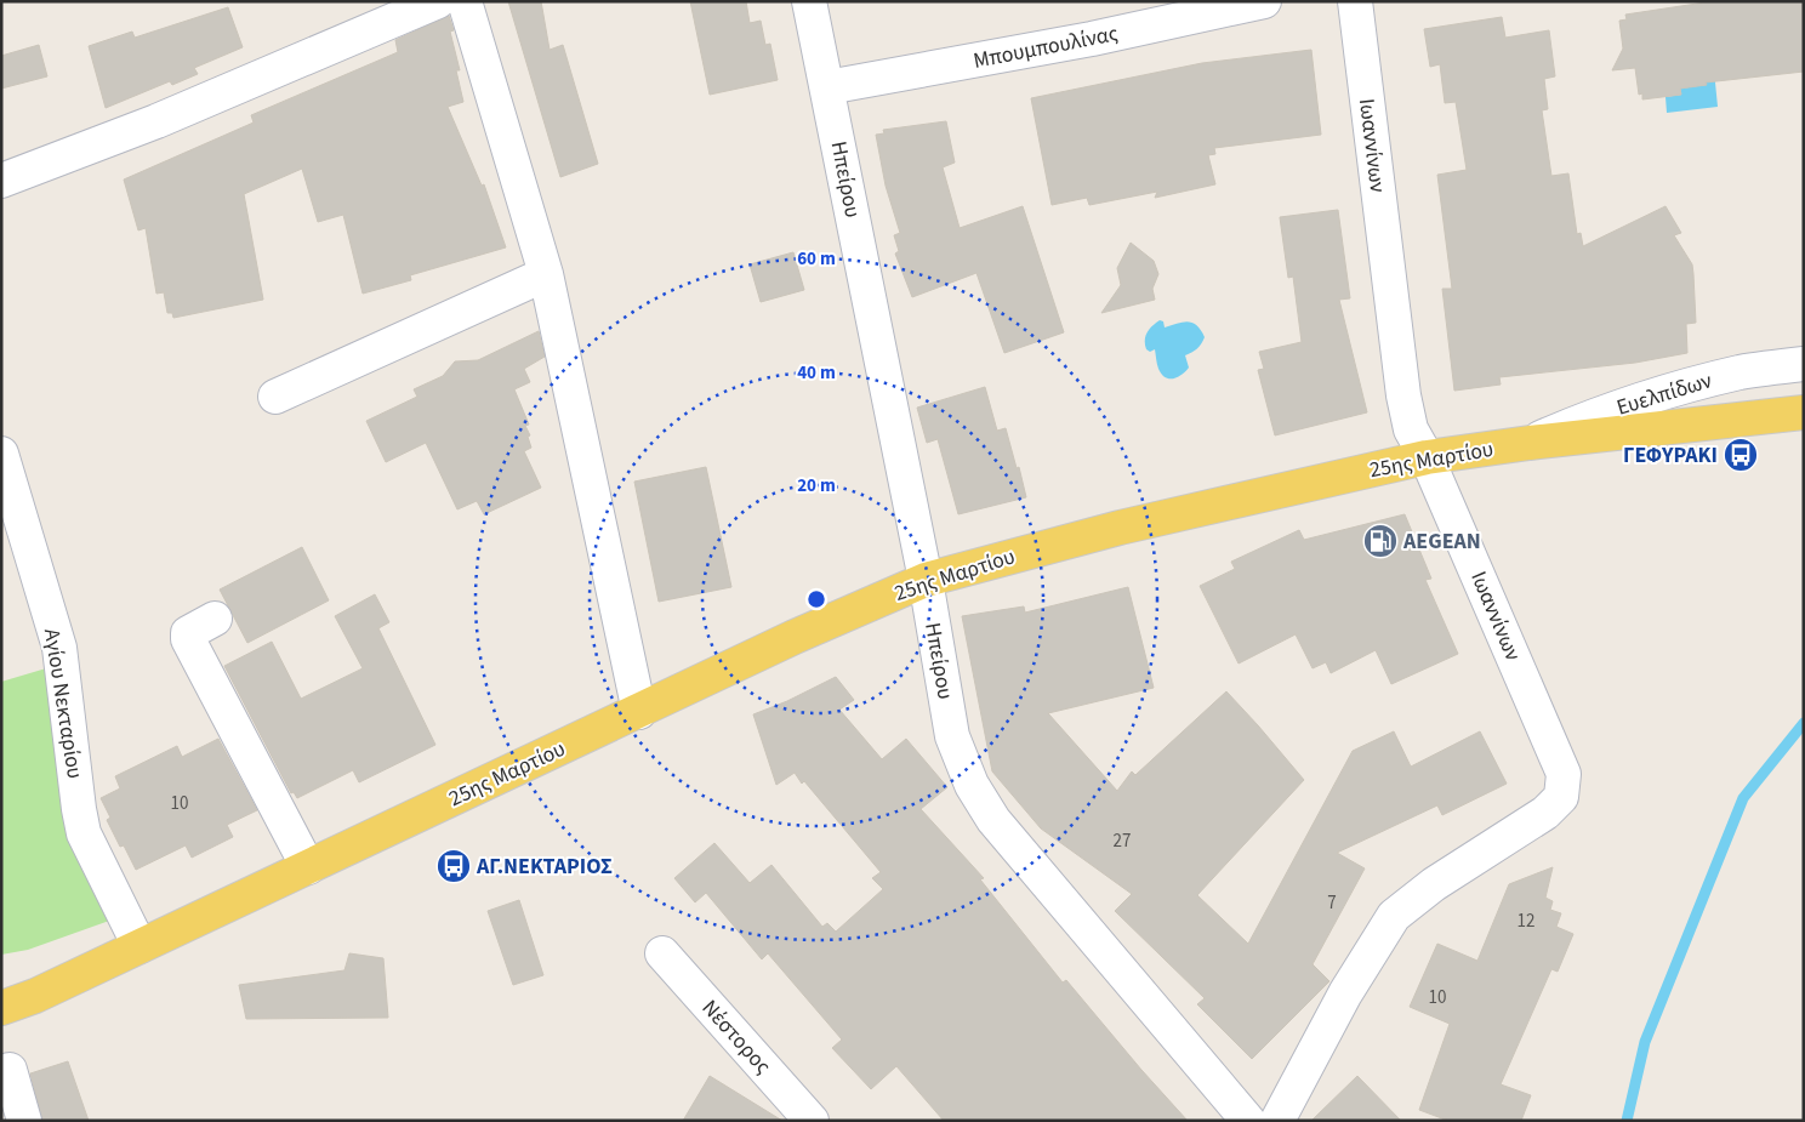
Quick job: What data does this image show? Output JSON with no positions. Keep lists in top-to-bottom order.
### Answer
{
  "streets": {
    "main road": ["25ης Μαρτίου"],
    "street": [
      "Μπουμπουλίνας",
      "Ιωαννίνων",
      "Ηπείρου",
      "Ευελπίδων",
      "Αγίου Νεκταρίου",
      "Νέστορος"
    ]
  },
  "crossings": [
    ["Μπουμπουλίνας", "Ηπείρου"],
    ["Ιωαννίνων", "25ης Μαρτίου"],
    ["Ηπείρου", "25ης Μαρτίου"],
    ["Ευελπίδων", "25ης Μαρτίου"],
    ["25ης Μαρτίου", "Αγίου Νεκταρίου"]
  ],
  "places": {
    "bus stop": ["ΓΕΦΥΡΑΚΙ", "ΑΓ.ΝΕΚΤΑΡΙΟΣ"],
    "fuel station": ["AEGEAN"]
  },
  "house_numbers": [
    "10",
    "27",
    "7",
    "12",
    "10"
  ],
  "rings": ["60 m", "40 m", "20 m"]
}
